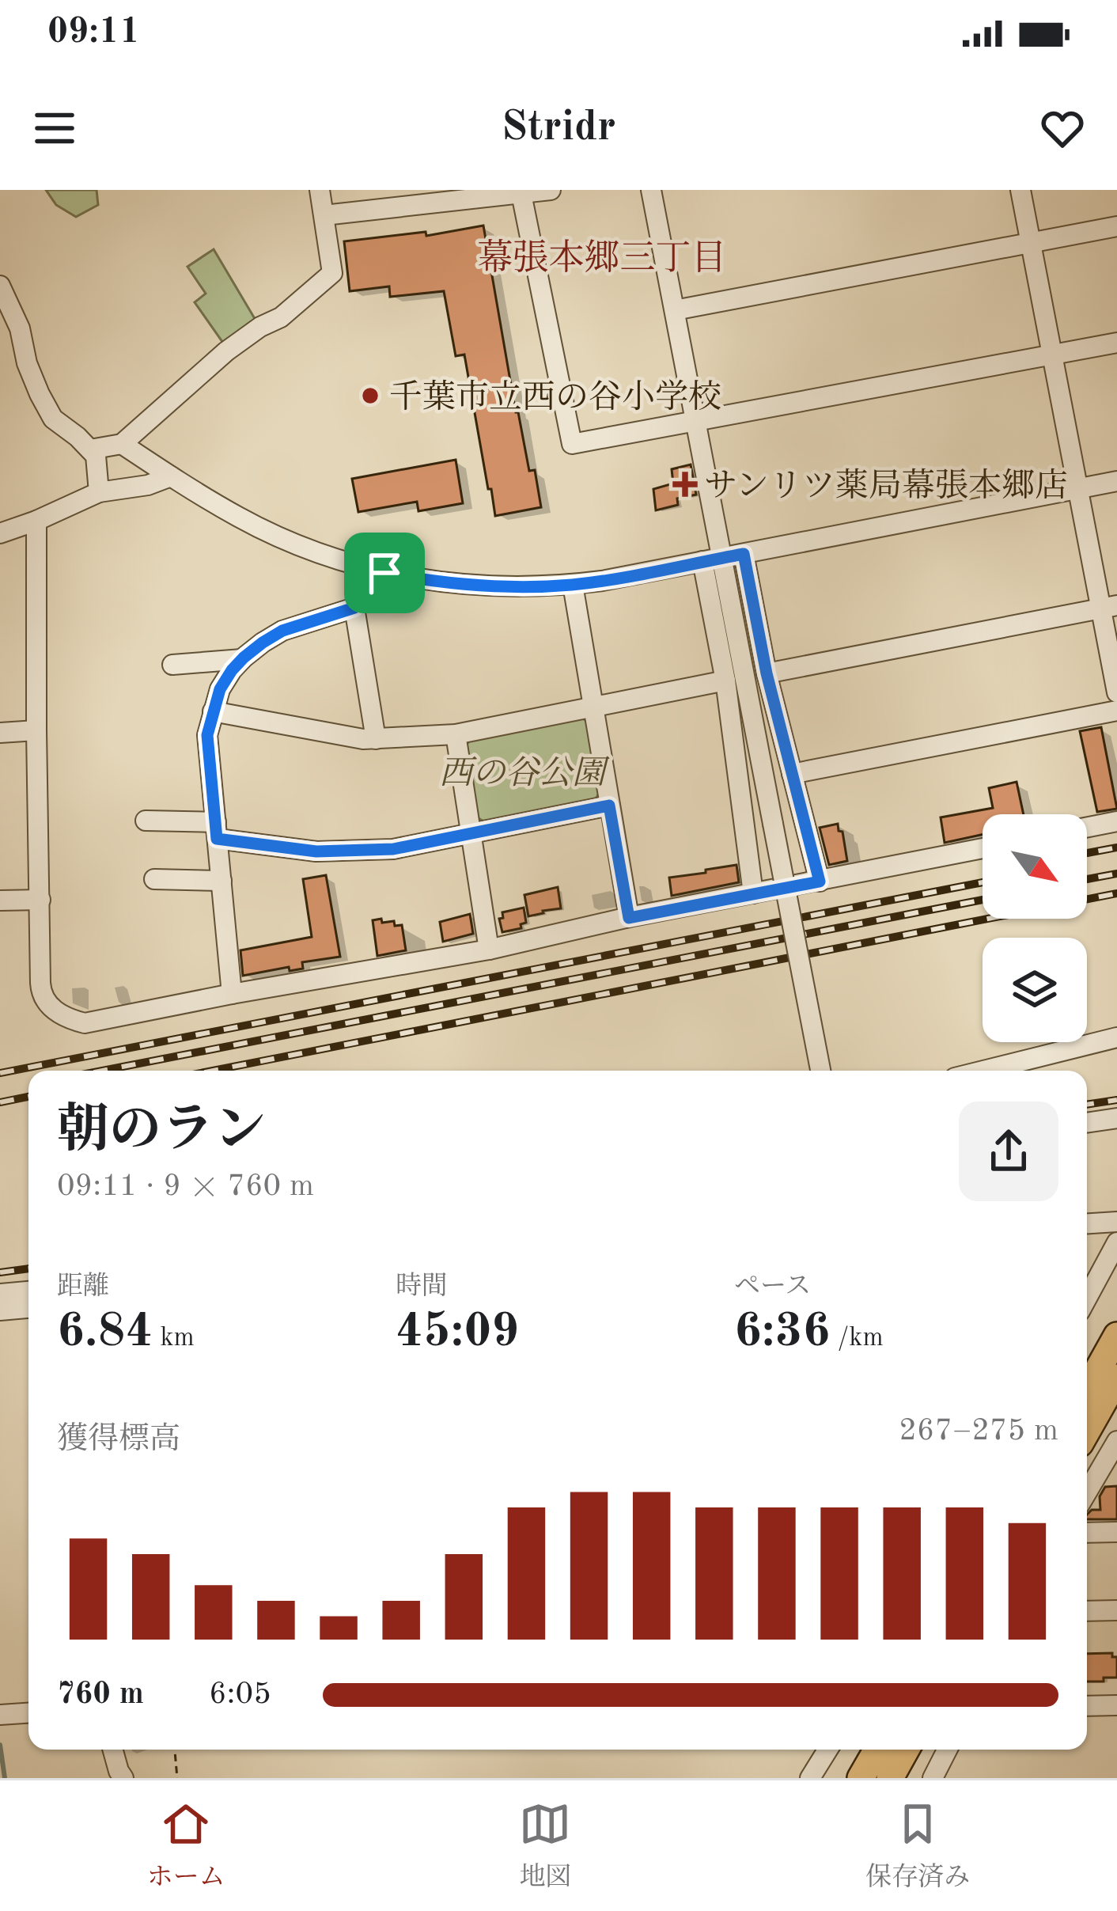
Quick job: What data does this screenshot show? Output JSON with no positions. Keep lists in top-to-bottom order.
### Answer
{
  "districts": ["幕張本郷三丁目"],
  "parks": ["西の谷公園"],
  "places": {
    "other": ["千葉市立西の谷小学校"],
    "health": ["サンリツ薬局幕張本郷店"]
  },
  "north": "bottom right",
  "page": {
    "status": "09:11",
    "header": "Stridr",
    "heading": ["朝のラン", "09:11 · 9 × 760 m"],
    "stats": [
      ["距離", "6.84 km"],
      ["時間", "45:09"],
      ["ペース", "6:36 /km"]
    ],
    "chart": ["獲得標高", "267–275 m"],
    "list": [
      {
        "name": "760 m",
        "note": "6:05"
      }
    ],
    "tabs": ["ホーム", "地図", "保存済み"]
  }
}
